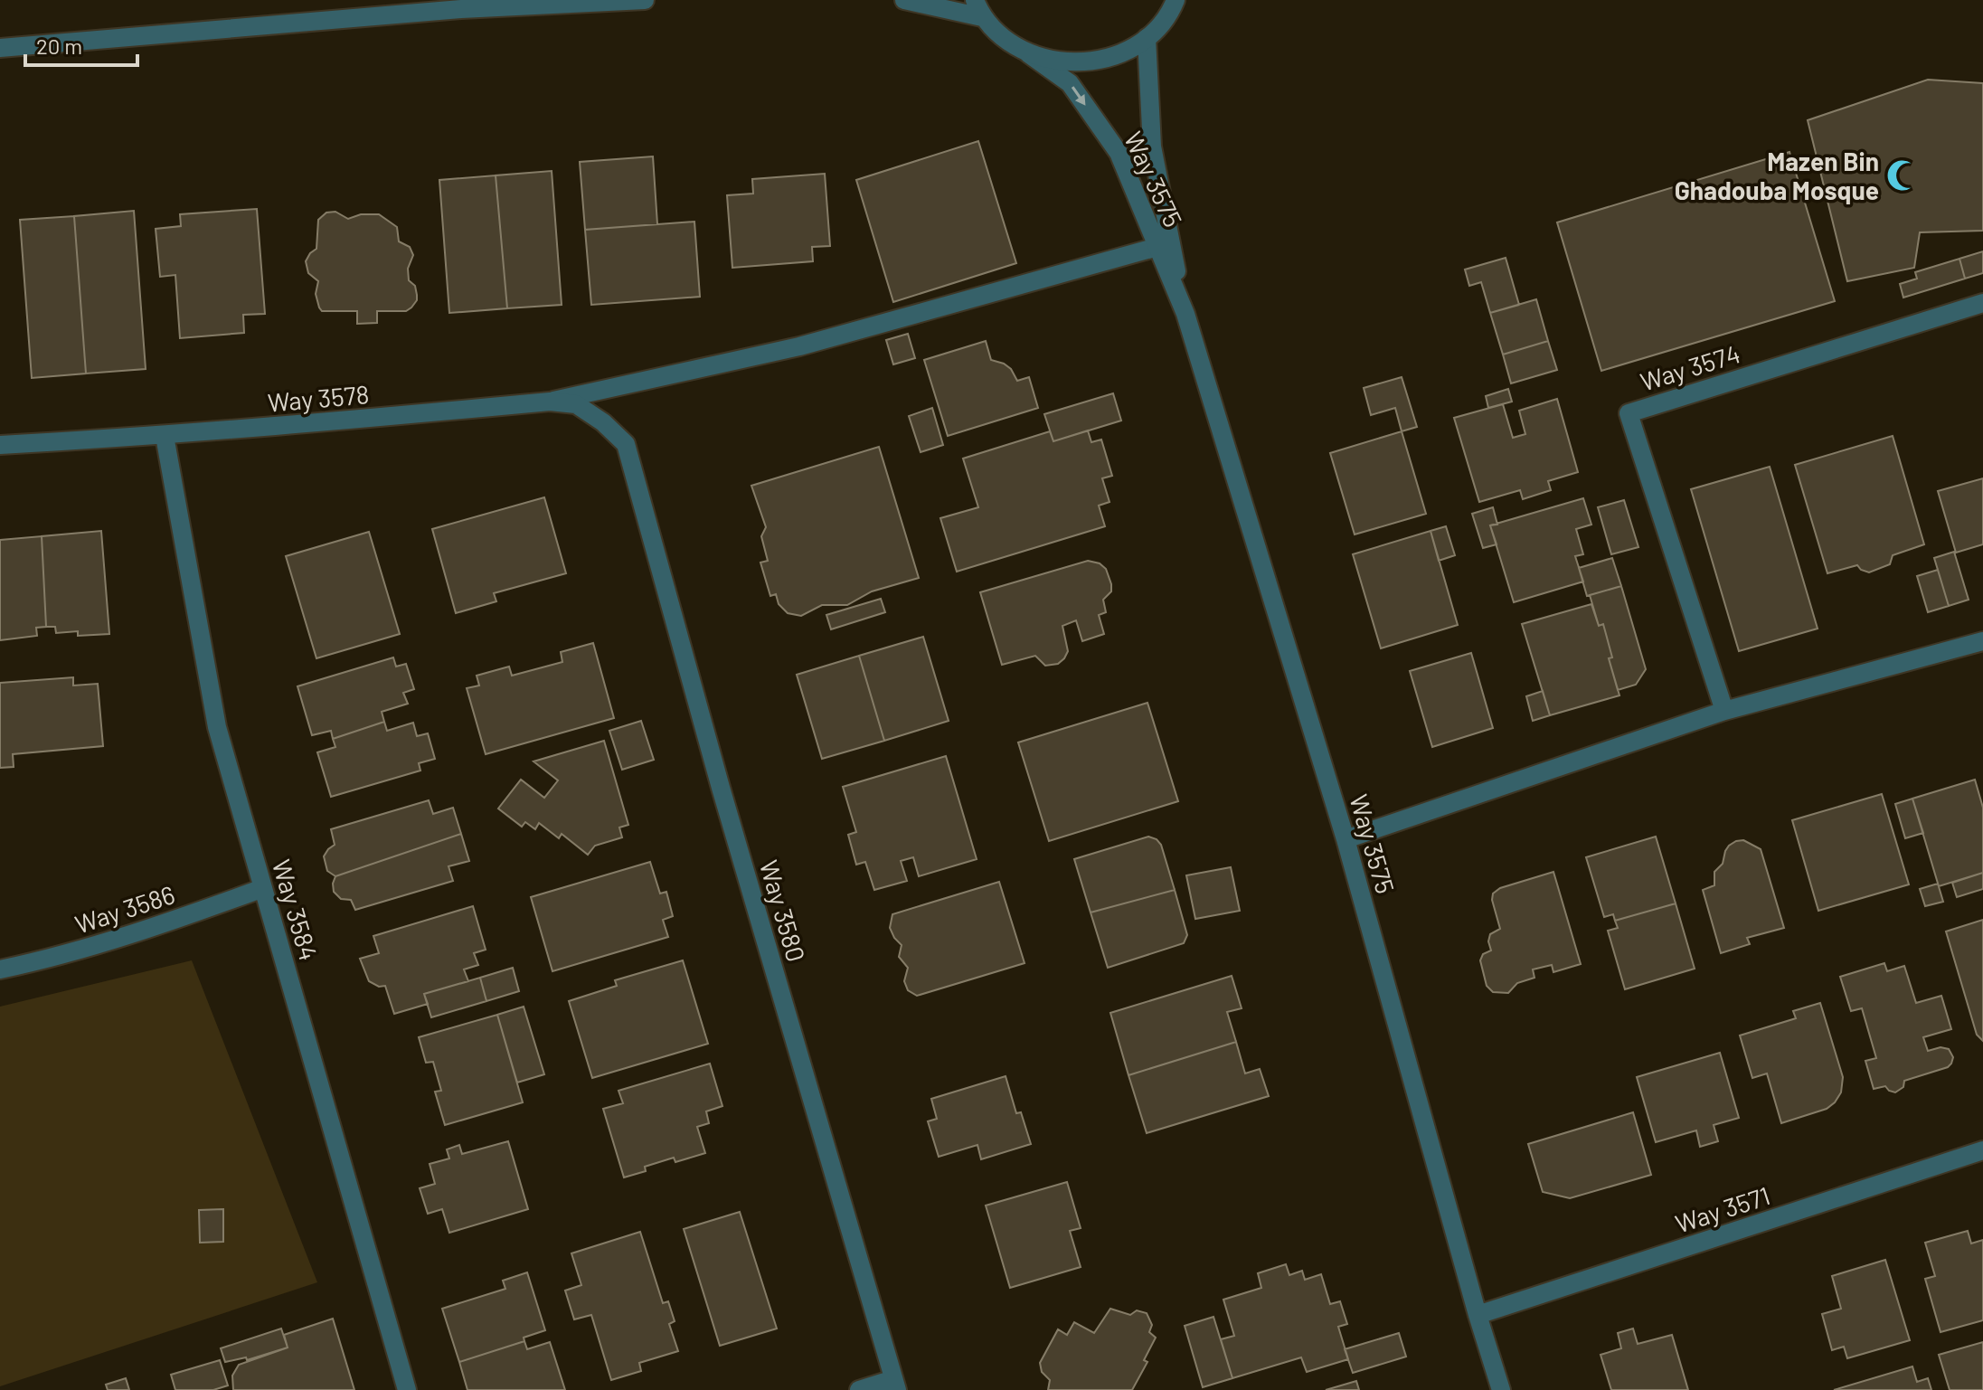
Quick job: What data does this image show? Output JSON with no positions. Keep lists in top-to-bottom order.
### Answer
{
  "streets": {
    "street": [
      "Way 3575",
      "Way 3574",
      "Way 3578",
      "Way 3586",
      "Way 3584",
      "Way 3580",
      "Way 3571"
    ]
  },
  "crossings": [
    ["Way 3575", "Way 3571"],
    ["Way 3578", "Way 3584"],
    ["Way 3578", "Way 3580"],
    ["Way 3586", "Way 3584"]
  ],
  "places": {
    "mosque": ["Mazen Bin Ghadouba Mosque"]
  },
  "scale_bar": "20 m"
}
